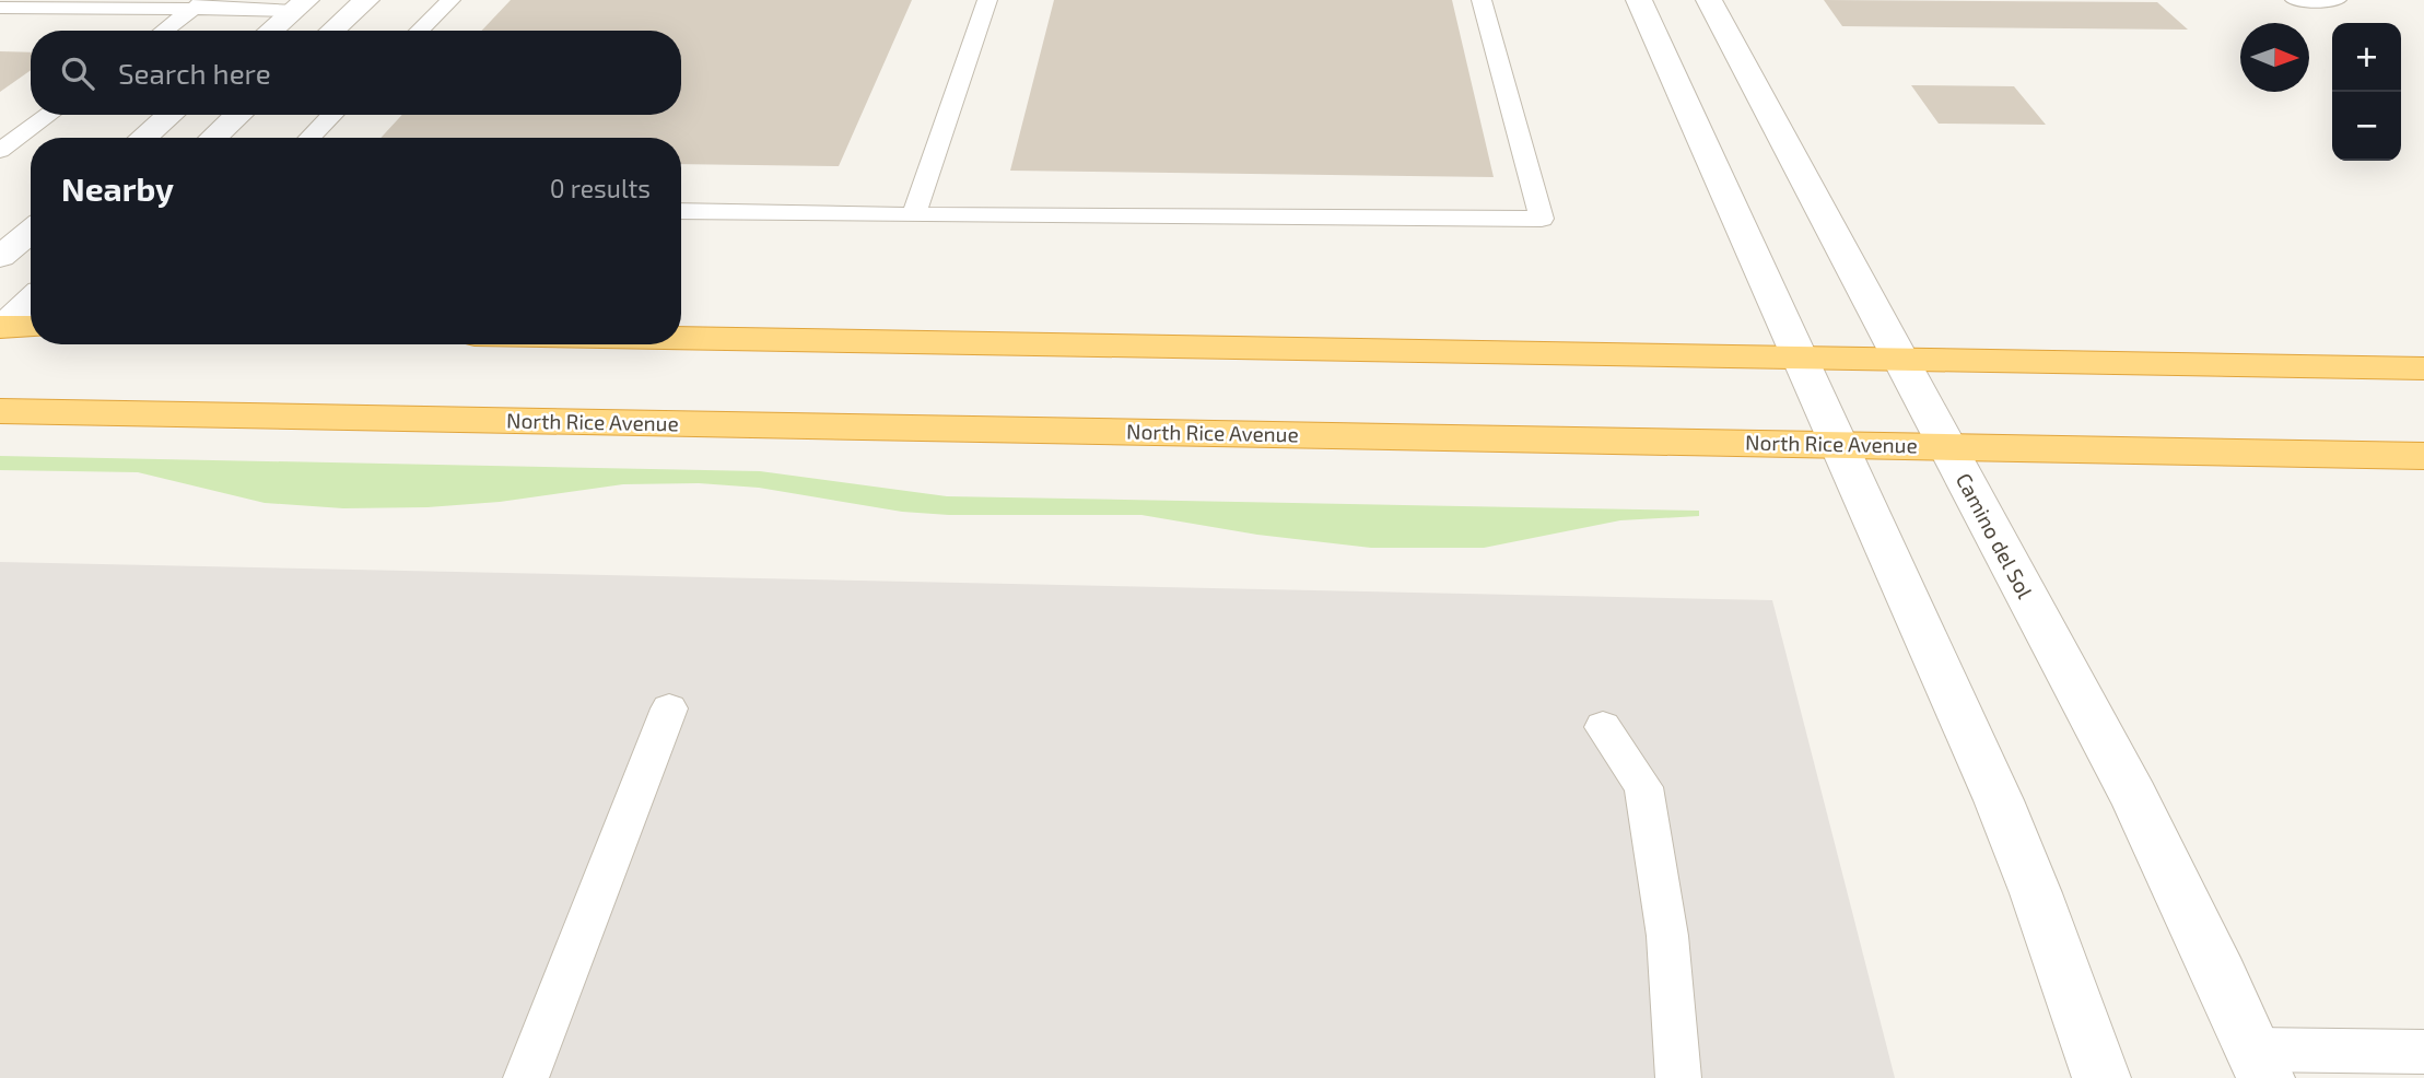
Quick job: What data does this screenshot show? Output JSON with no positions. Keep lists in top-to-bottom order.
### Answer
{
  "streets": {
    "highway": ["North Rice Avenue"],
    "street": ["Camino del Sol"]
  },
  "crossings": [
    ["North Rice Avenue", "Camino del Sol"]
  ],
  "north": "right",
  "page": {
    "map_buttons": ["+", "−"],
    "search": "Search here",
    "heading": ["Nearby", "0 results"]
  }
}
